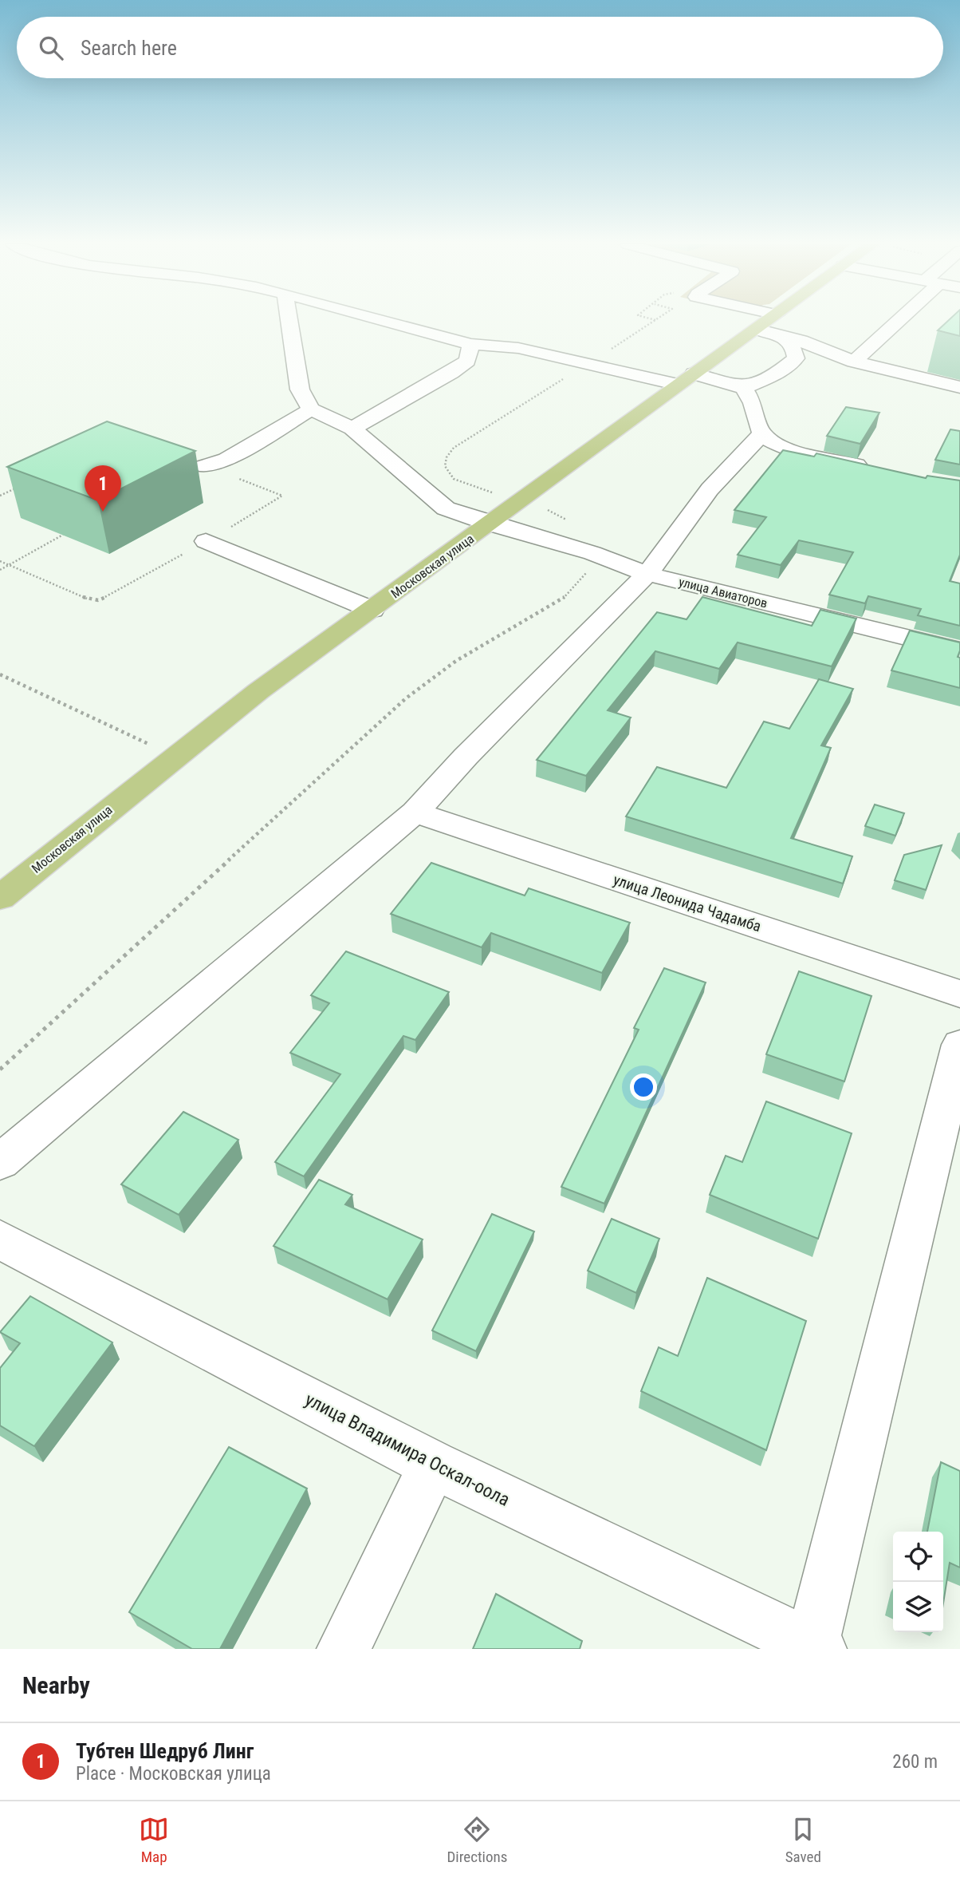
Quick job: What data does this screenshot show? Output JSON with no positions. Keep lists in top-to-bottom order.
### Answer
{
  "streets": {
    "main road": ["Московская улица"],
    "street": ["улица Авиаторов", "улица Леонида Чадамба", "улица Владимира Оскал-оола"]
  },
  "crossings": [
    ["Московская улица", "улица Авиаторов"]
  ],
  "page": {
    "search": "Search here",
    "pins": "1",
    "heading": "Nearby",
    "list": [
      {
        "mark": "1",
        "name": "Тубтен Шедруб Линг",
        "note": "Place · Московская улица",
        "value": "260 m"
      }
    ],
    "nav": ["Map", "Directions", "Saved"]
  }
}
